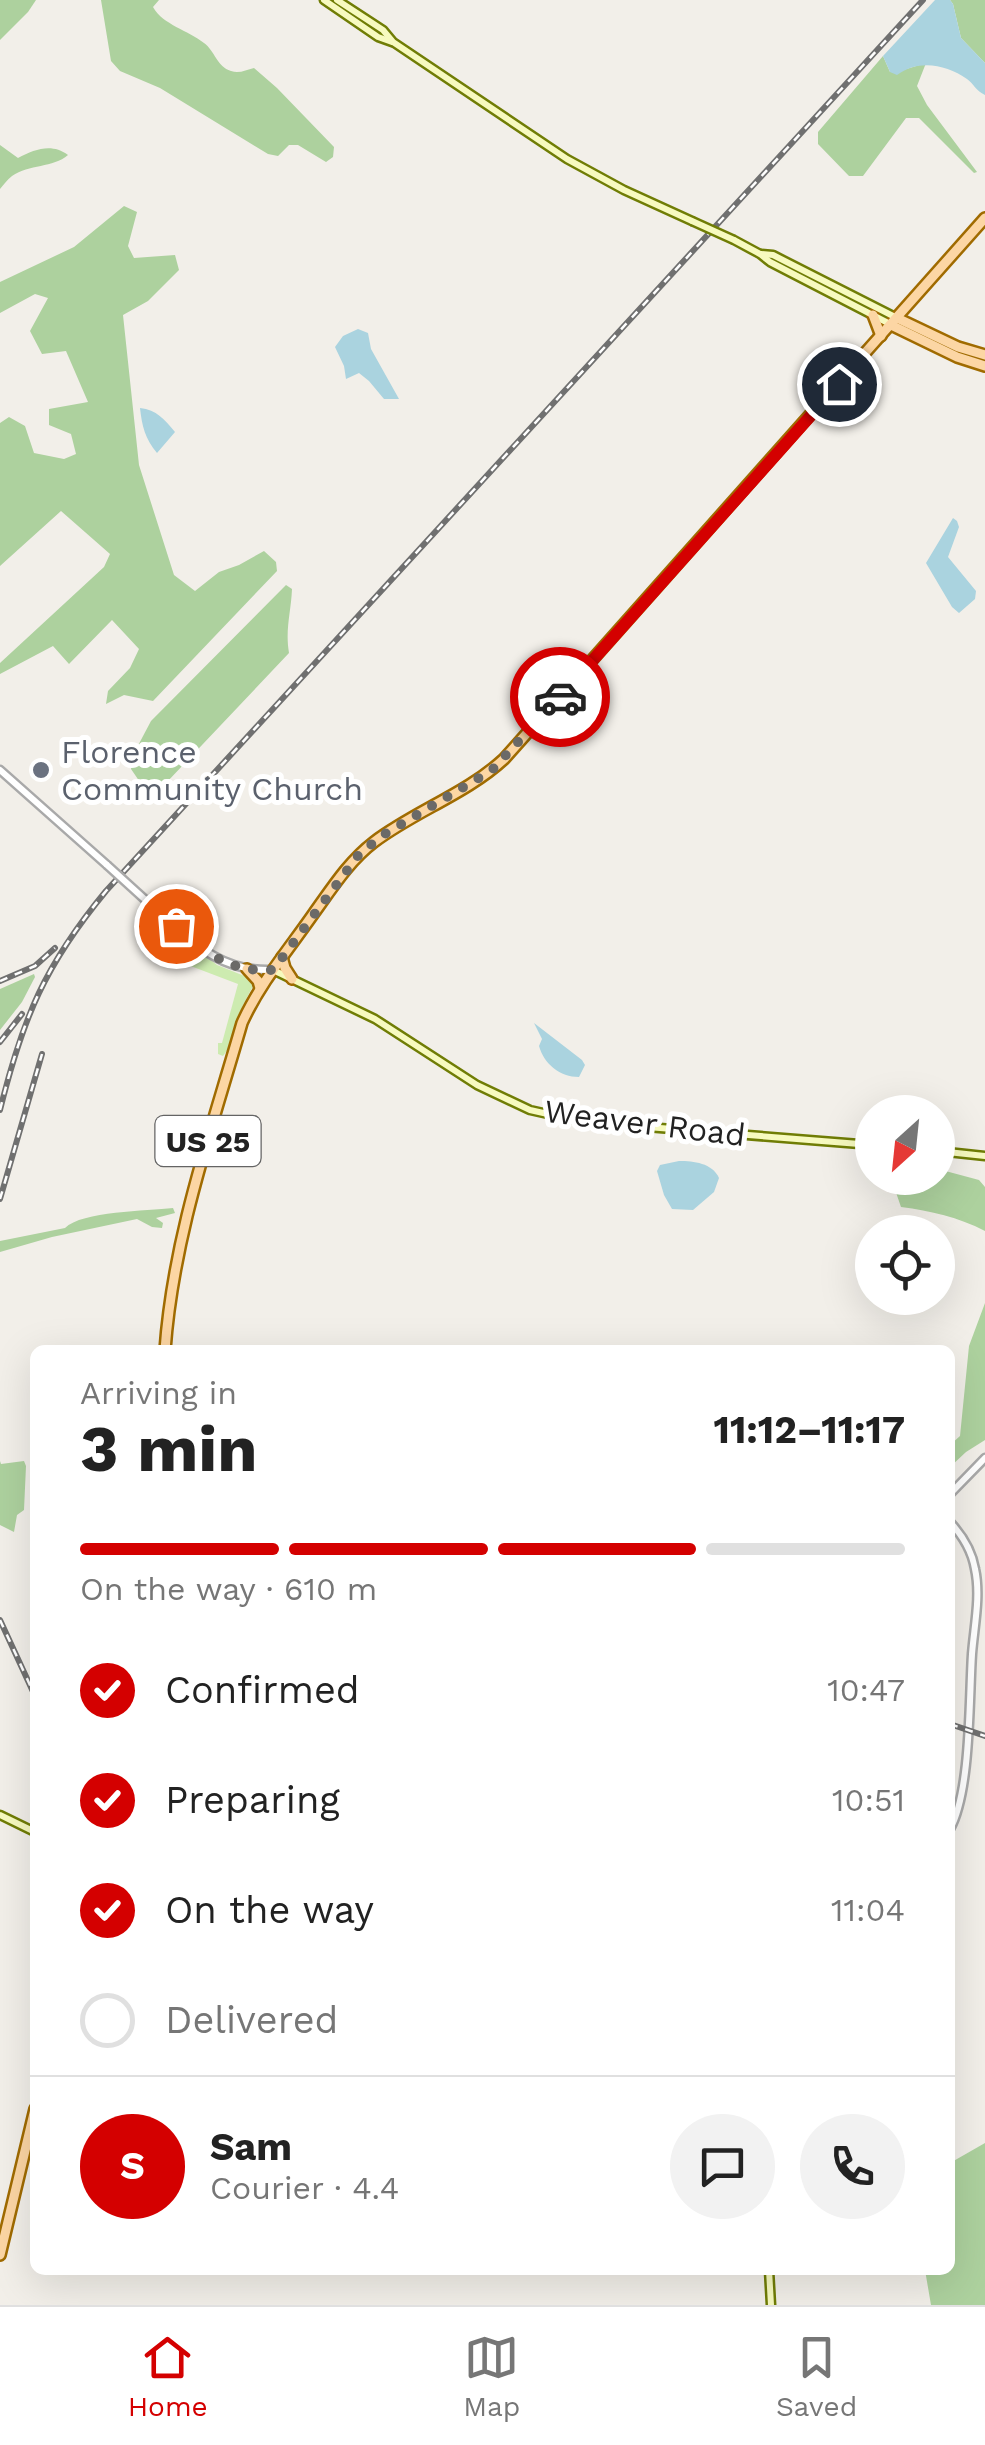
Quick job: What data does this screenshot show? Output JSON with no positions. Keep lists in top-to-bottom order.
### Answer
{
  "streets": {
    "main road": ["Weaver Road", "US 25"]
  },
  "crossings": [
    ["Weaver Road", "US 25"]
  ],
  "places": ["Florence Community Church"],
  "north": "bottom left",
  "page": {
    "heading": ["3 min", "Arriving in", "11:12–11:17"],
    "panel": ["Sam", "Courier · 4.4"],
    "bar": "On the way · 610 m",
    "list": [
      ["Confirmed", "10:47"],
      ["Preparing", "10:51"],
      ["On the way", "11:04"],
      "Delivered"
    ],
    "round": "S",
    "tabs": ["Home", "Map", "Saved"]
  }
}
